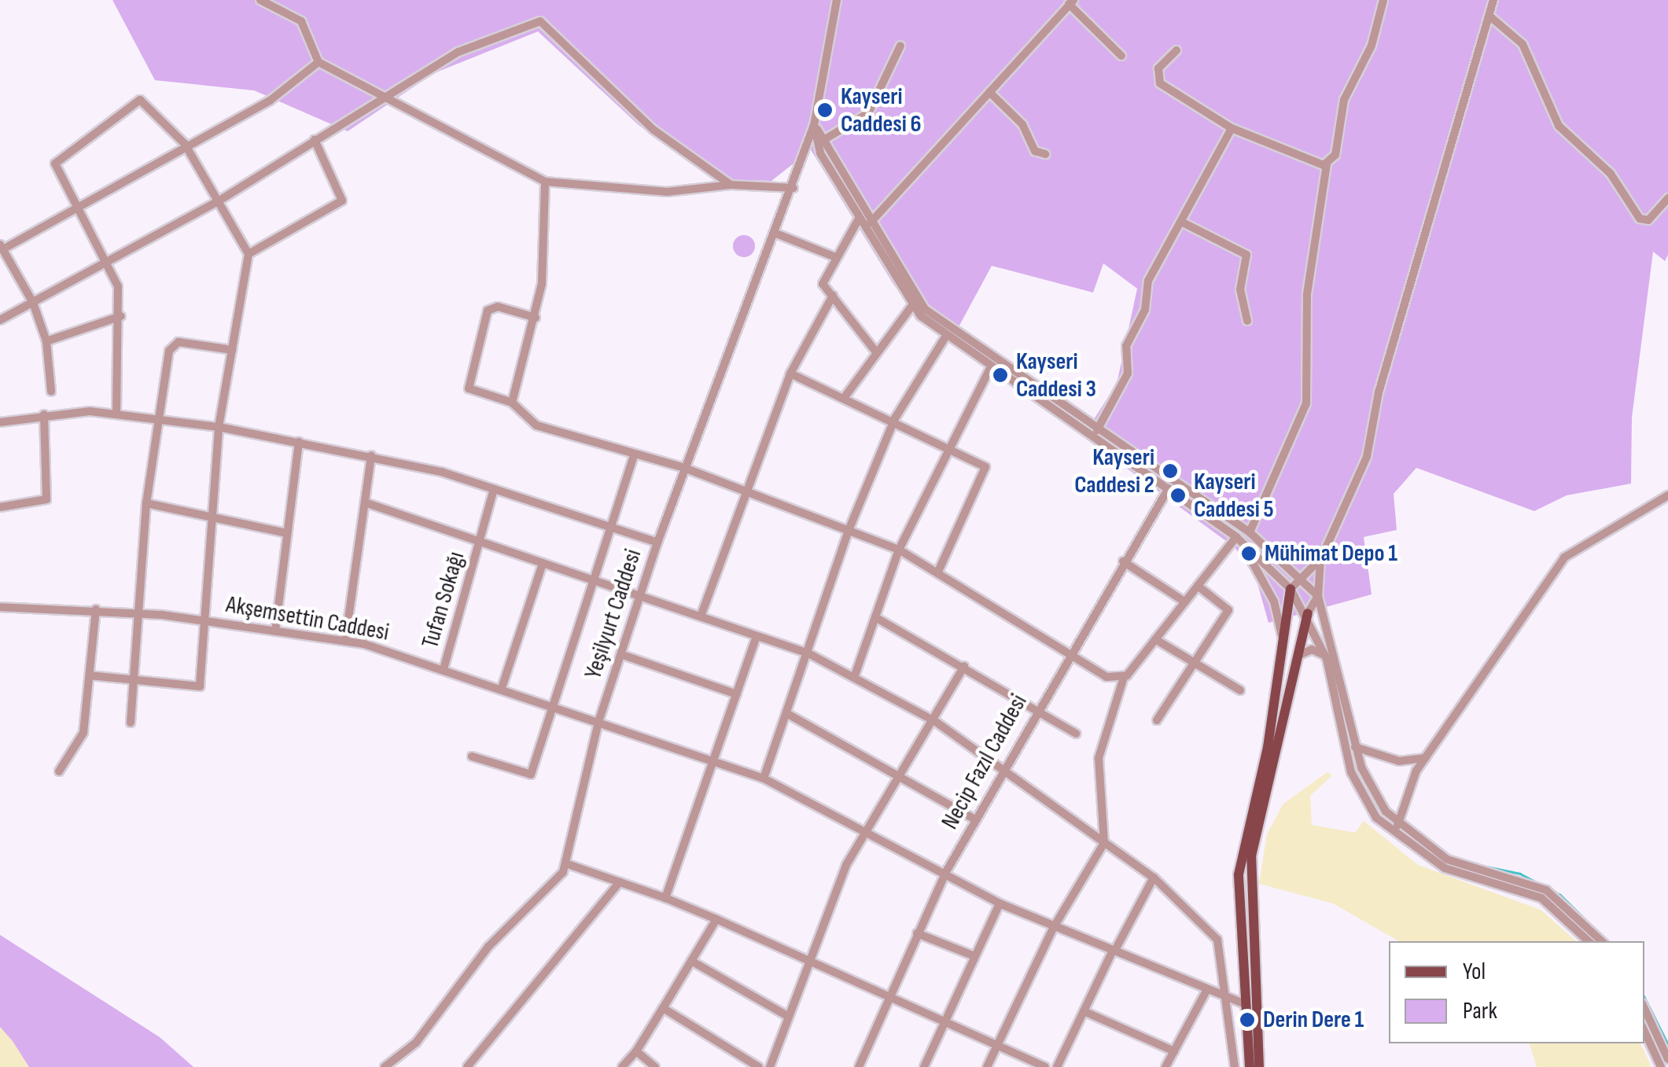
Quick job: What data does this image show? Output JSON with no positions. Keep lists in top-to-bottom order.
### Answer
{
  "streets": {
    "street": [
      "Tufan Sokağı",
      "Yeşilyurt Caddesi",
      "Akşemsettin Caddesi",
      "Necip Fazıl Caddesi"
    ]
  },
  "crossings": [
    ["Tufan Sokağı", "Yeşilyurt Caddesi"],
    ["Tufan Sokağı", "Akşemsettin Caddesi"],
    ["Tufan Sokağı", "Necip Fazıl Caddesi"],
    ["Yeşilyurt Caddesi", "Akşemsettin Caddesi"],
    ["Akşemsettin Caddesi", "Necip Fazıl Caddesi"]
  ],
  "places": [
    "Kayseri Caddesi 6",
    "Kayseri Caddesi 3",
    "Kayseri Caddesi 2",
    "Kayseri Caddesi 5",
    "Mühimat Depo 1",
    "Derin Dere 1"
  ],
  "legend": ["Yol", "Park"]
}
